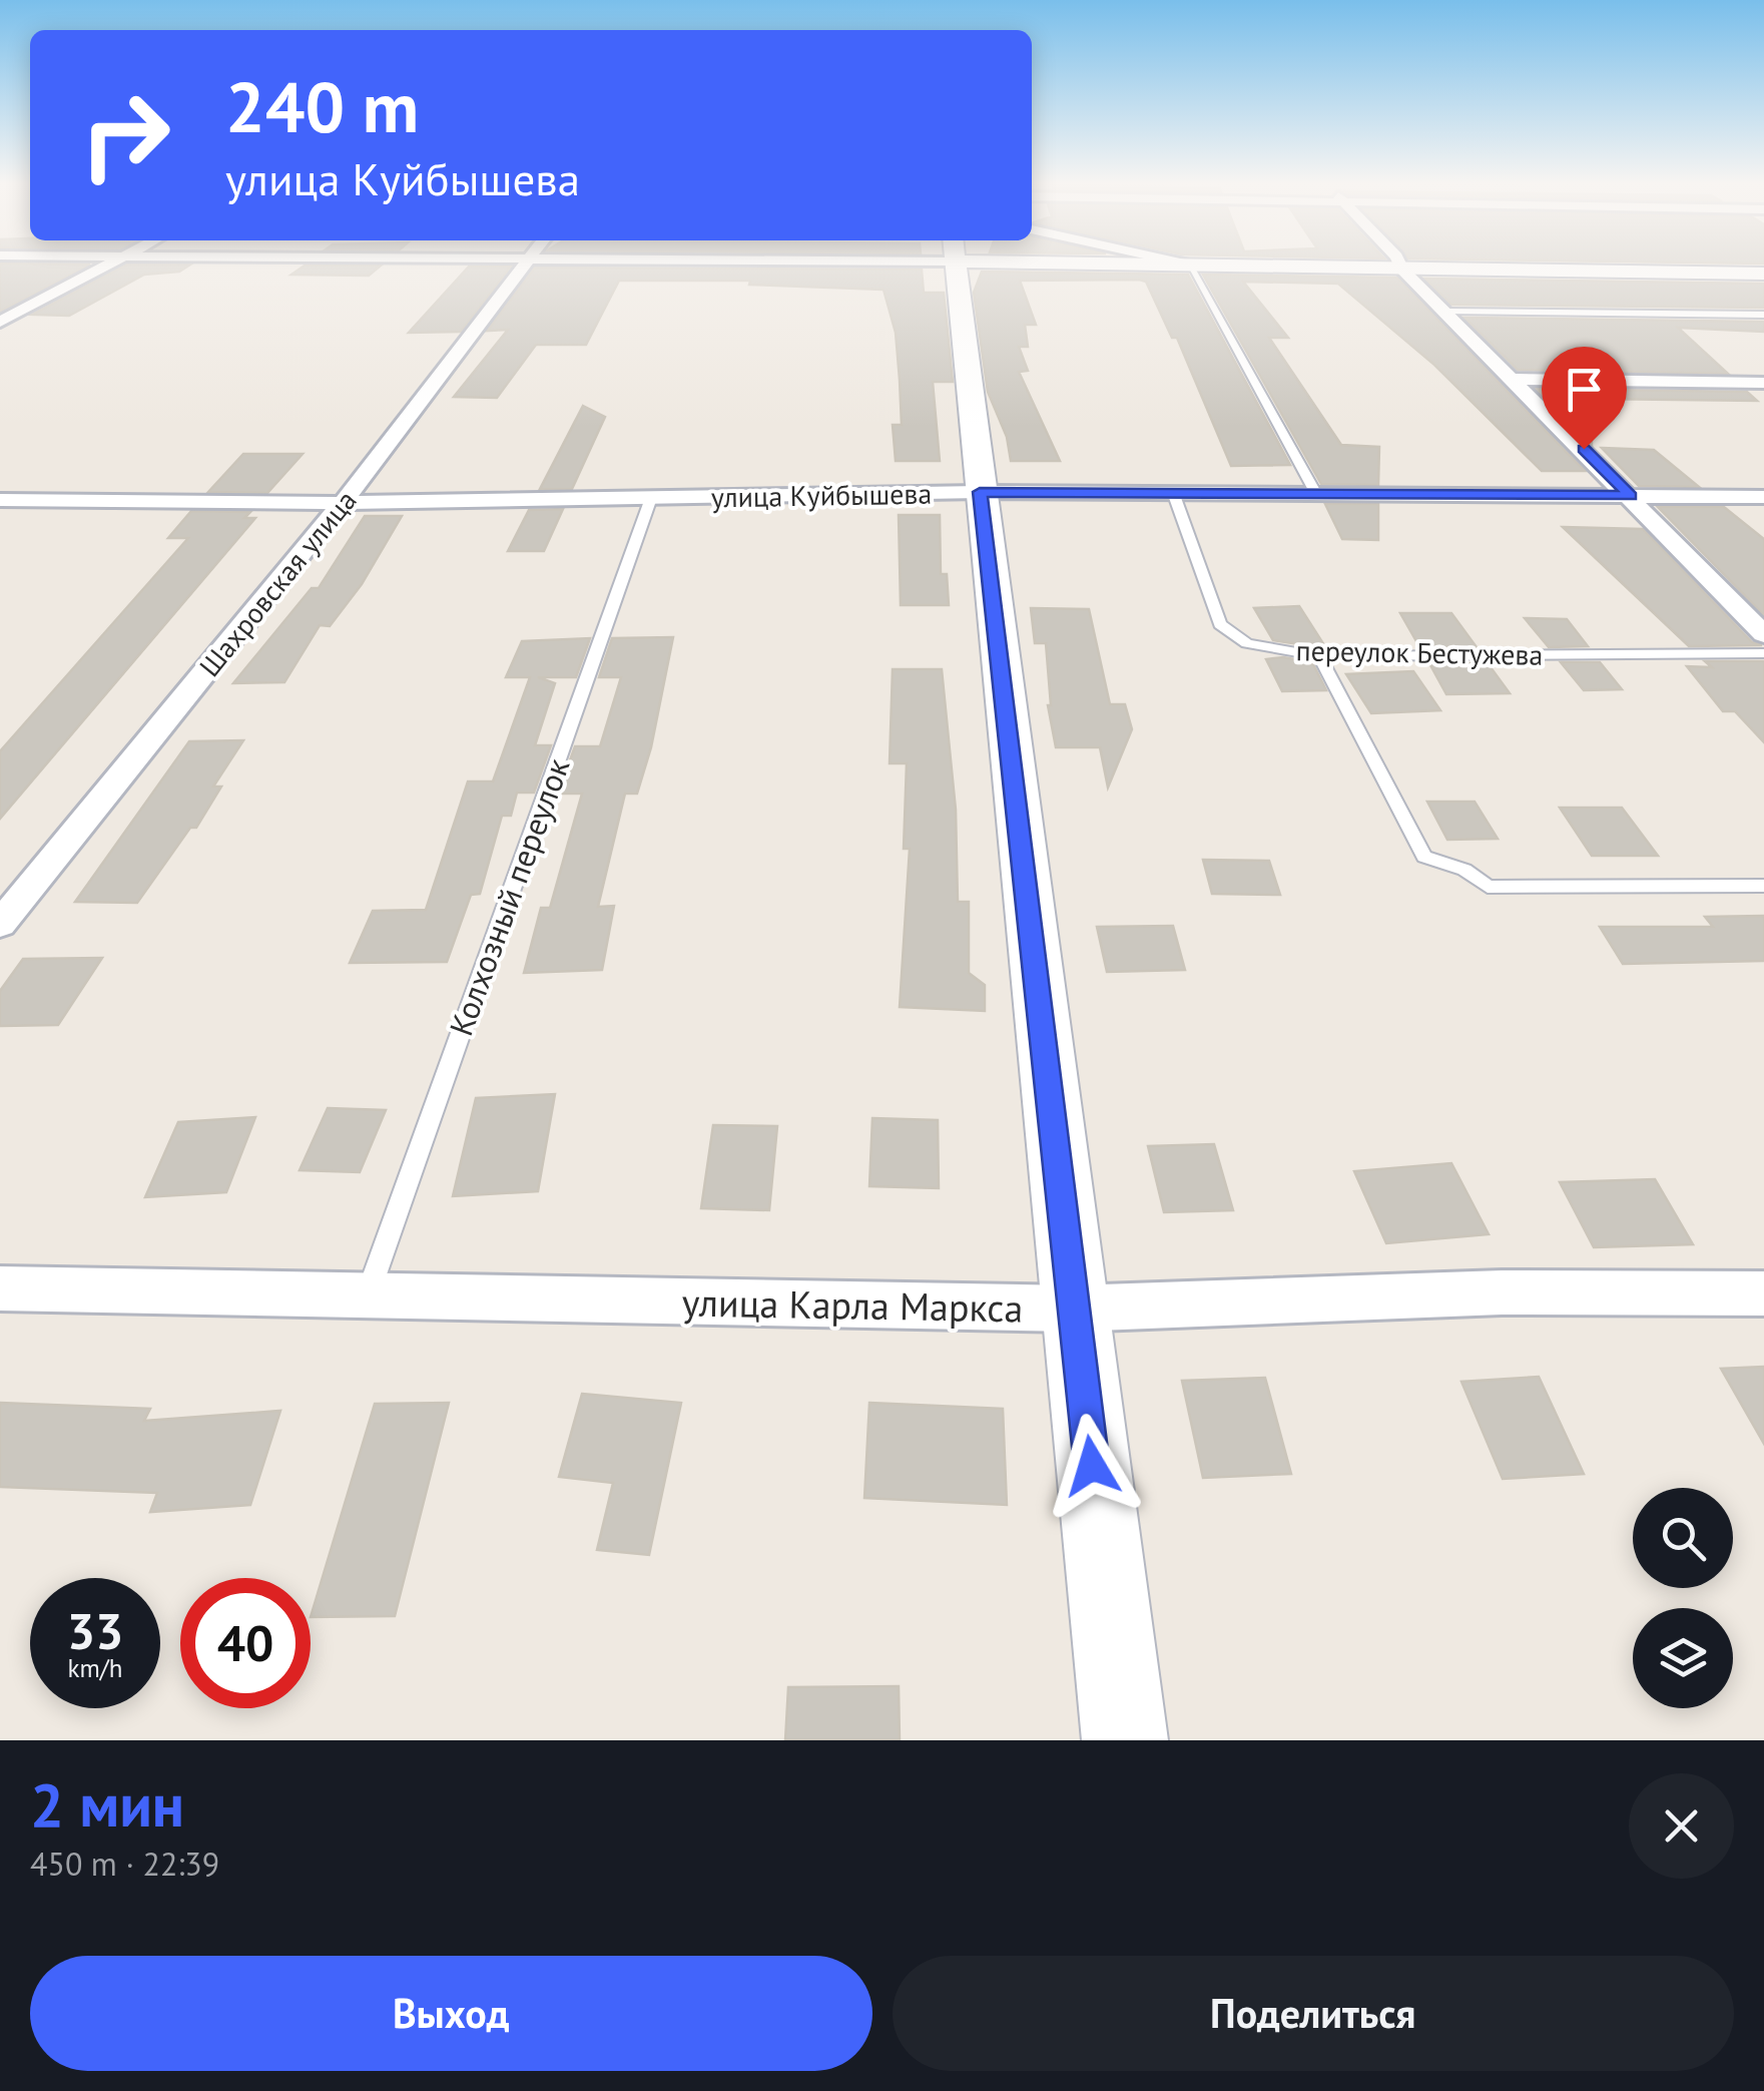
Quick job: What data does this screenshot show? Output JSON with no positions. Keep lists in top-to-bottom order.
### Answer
{
  "streets": {
    "street": ["улица Куйбышева", "Шахровская улица", "улица Карла Маркса"],
    "lane": ["переулок Бестужева", "Колхозный переулок"]
  },
  "crossings": [
    ["улица Куйбышева", "Шахровская улица"],
    ["улица Куйбышева", "переулок Бестужева"],
    ["улица Куйбышева", "Колхозный переулок"],
    ["Колхозный переулок", "улица Карла Маркса"]
  ],
  "page": {
    "turn": ["240 m", "улица Куйбышева"],
    "speed": "33 km/h",
    "limit": "40",
    "heading": ["2 мин", "450 m · 22:39"],
    "buttons": ["Выход", "Поделиться"]
  }
}
